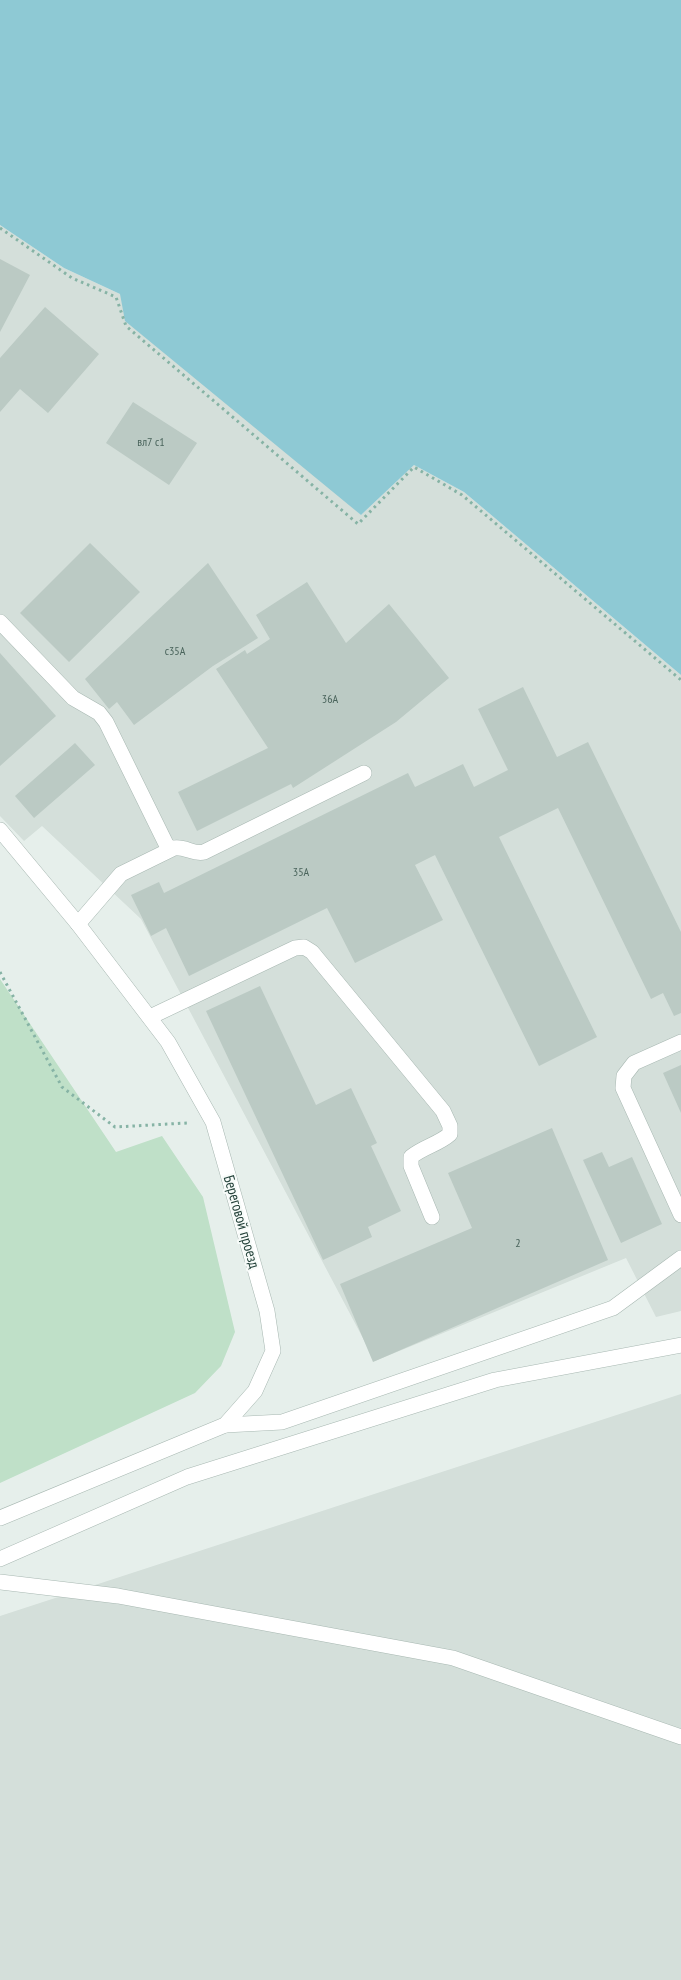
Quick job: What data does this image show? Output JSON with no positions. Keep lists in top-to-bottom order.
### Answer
{
  "streets": {
    "street": ["Береговой проезд"]
  },
  "house_numbers": [
    "вл7 с1",
    "с35А",
    "36А",
    "35А",
    "2"
  ]
}
